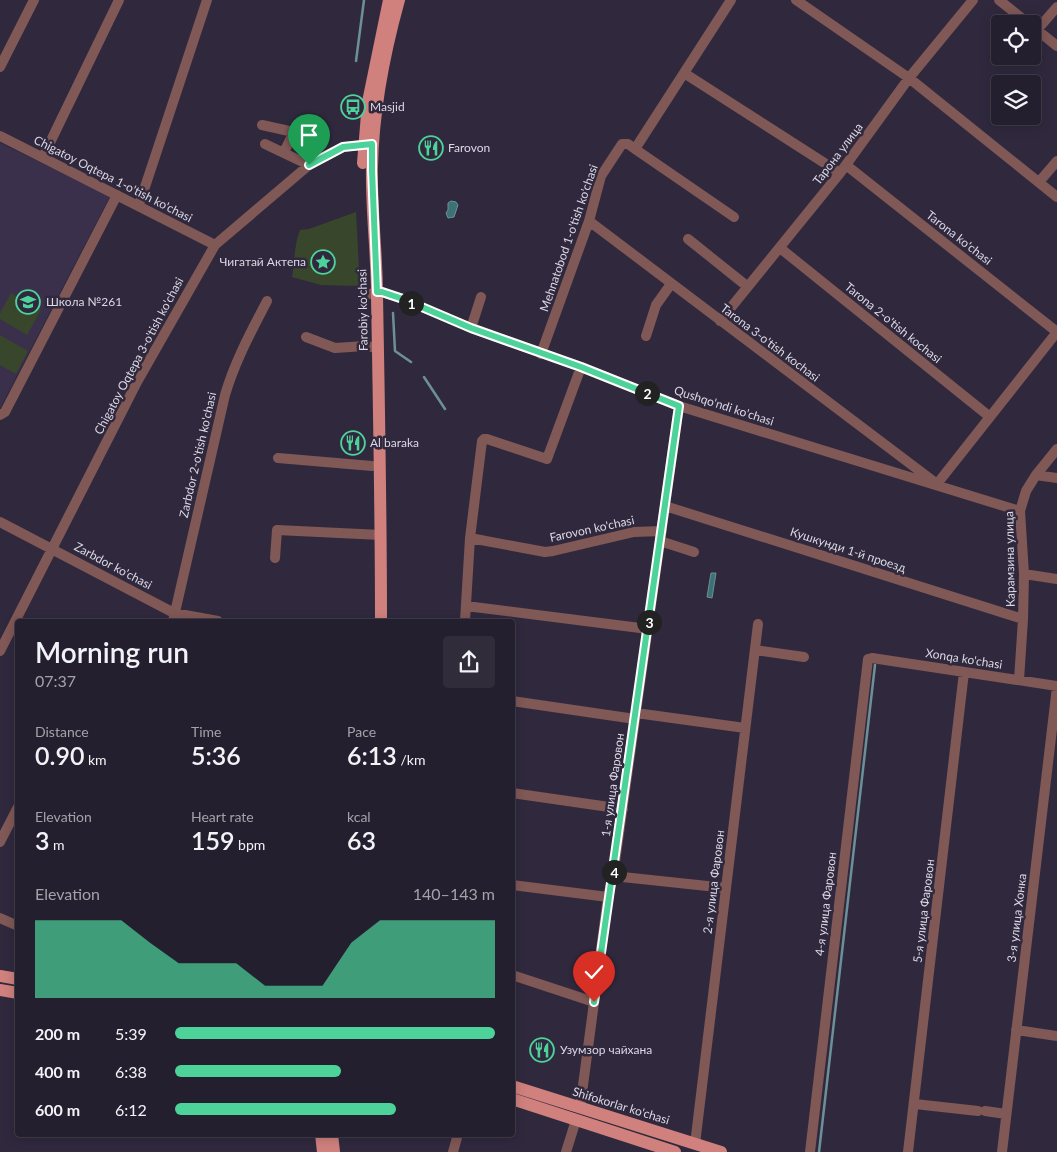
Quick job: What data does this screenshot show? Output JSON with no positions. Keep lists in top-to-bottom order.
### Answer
{
  "streets": {
    "main road": ["Farobiy ko'chasi", "Shifokorlar ko'chasi"],
    "street": [
      "Тарона улица",
      "Chigatoy Oqtepa 1-o'tish ko'chasi",
      "Mehnatobod 1-o'tish ko'chasi",
      "Tarona ko'chasi",
      "Tarona 2-o'tish kochasi",
      "Tarona 3-o'tish kochasi",
      "Chigatoy Oqtepa 3-o'tish ko'chasi",
      "Qushqo'ndi ko'chasi",
      "Zarbdor 2-o'tish ko'chasi",
      "Farovon ko'chasi",
      "Кушкунди 1-й проезд",
      "Карамзина улица",
      "Zarbdor ko'chasi",
      "Xonqa ko'chasi",
      "1-я улица Фаровон",
      "2-я улица Фаровон",
      "4-я улица Фаровон",
      "5-я улица Фаровон",
      "3-я улица Хонка"
    ]
  },
  "crossings": [
    ["Тарона улица", "Tarona ko'chasi"],
    ["Тарона улица", "Tarona 2-o'tish kochasi"],
    ["Тарона улица", "Tarona 3-o'tish kochasi"],
    ["Chigatoy Oqtepa 1-o'tish ko'chasi", "Chigatoy Oqtepa 3-o'tish ko'chasi"],
    ["Mehnatobod 1-o'tish ko'chasi", "Tarona 3-o'tish kochasi"],
    ["Mehnatobod 1-o'tish ko'chasi", "Qushqo'ndi ko'chasi"],
    ["Farobiy ko'chasi", "Chigatoy Oqtepa 3-o'tish ko'chasi"],
    ["Farobiy ko'chasi", "Qushqo'ndi ko'chasi"],
    ["Tarona 3-o'tish kochasi", "Qushqo'ndi ko'chasi"],
    ["Chigatoy Oqtepa 3-o'tish ko'chasi", "Zarbdor ko'chasi"],
    ["Qushqo'ndi ko'chasi", "Карамзина улица"],
    ["Qushqo'ndi ko'chasi", "1-я улица Фаровон"],
    ["Zarbdor 2-o'tish ko'chasi", "Zarbdor ko'chasi"],
    ["Farovon ko'chasi", "1-я улица Фаровон"],
    ["Кушкунди 1-й проезд", "Карамзина улица"],
    ["Кушкунди 1-й проезд", "1-я улица Фаровон"],
    ["Карамзина улица", "Xonqa ko'chasi"],
    ["Xonqa ko'chasi", "4-я улица Фаровон"],
    ["Xonqa ko'chasi", "5-я улица Фаровон"],
    ["Xonqa ko'chasi", "3-я улица Хонка"],
    ["1-я улица Фаровон", "Shifokorlar ko'chasi"],
    ["2-я улица Фаровон", "Shifokorlar ko'chasi"]
  ],
  "places": {
    "bus stop": ["Masjid"],
    "restaurant": ["Farovon", "Al baraka", "Узумзор чайхана"],
    "place": ["Чигатай Актепа"],
    "school or university": ["Школа №261"]
  },
  "page": {
    "pins": [
      "1",
      "2",
      "3",
      "4"
    ],
    "heading": ["Morning run", "07:37"],
    "stats": [
      ["Distance", "0.90 km"],
      ["Time", "5:36"],
      ["Pace", "6:13 /km"],
      ["Elevation", "3 m"],
      ["Heart rate", "159 bpm"],
      ["kcal", "63"]
    ],
    "chart": ["Elevation", "140–143 m"],
    "list": [
      {
        "name": "200 m",
        "note": "5:39"
      },
      {
        "name": "400 m",
        "note": "6:38"
      },
      {
        "name": "600 m",
        "note": "6:12"
      }
    ]
  }
}
